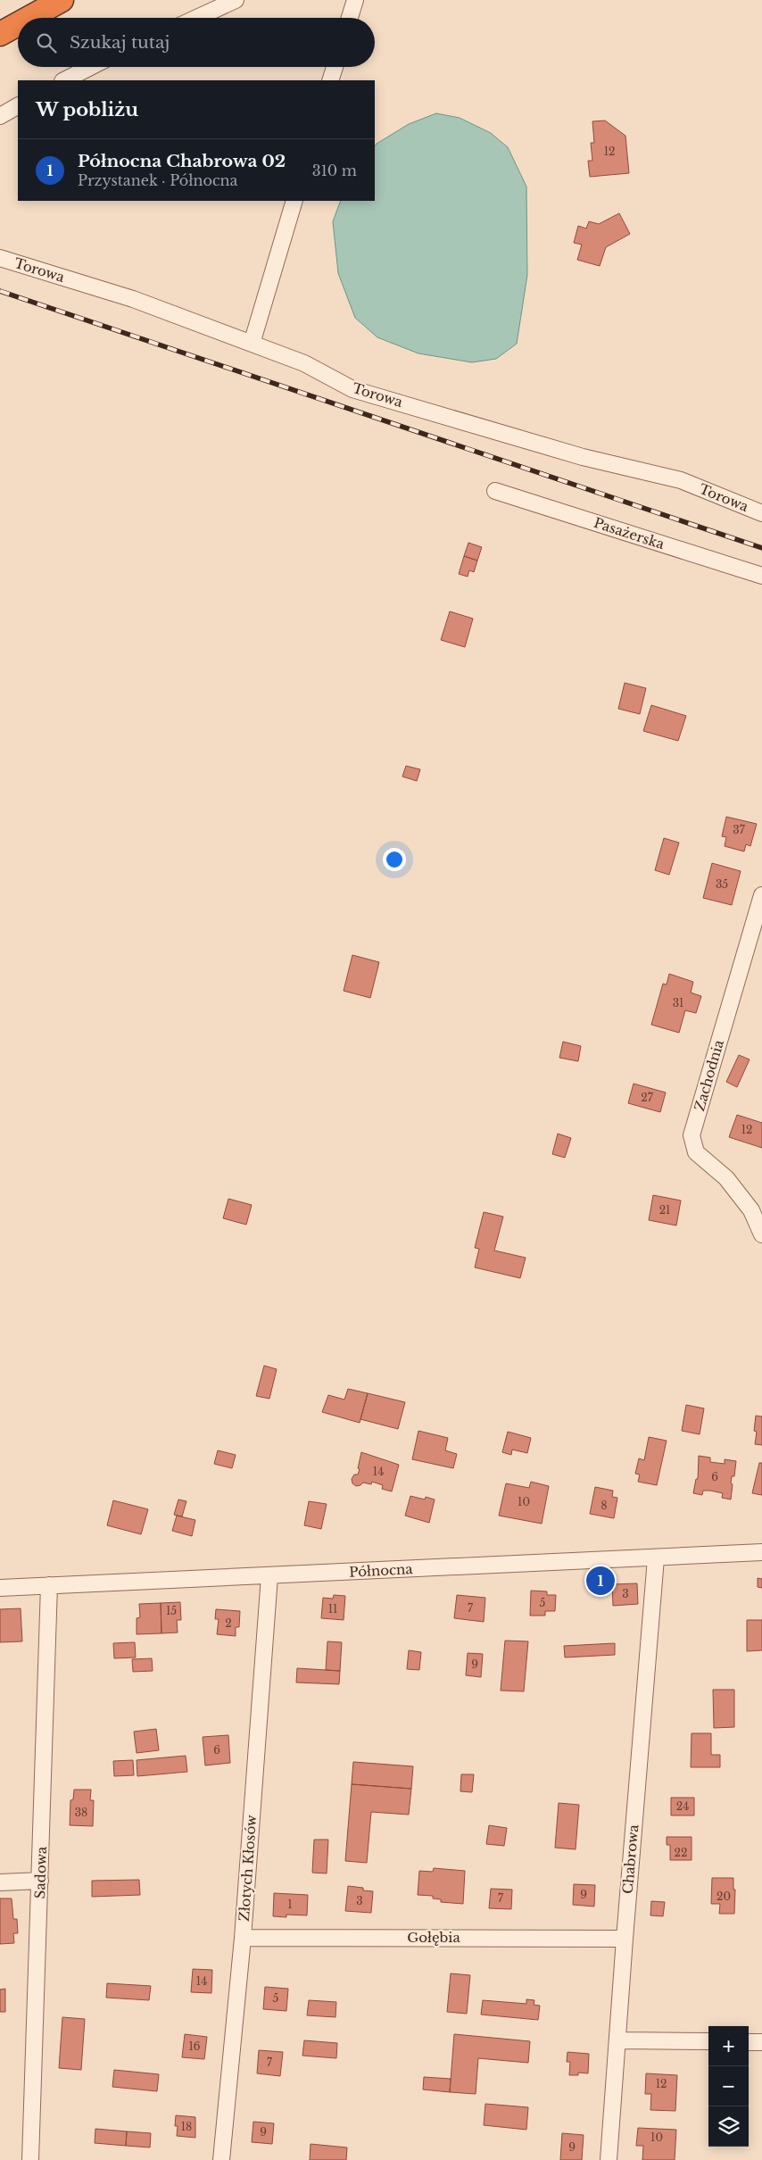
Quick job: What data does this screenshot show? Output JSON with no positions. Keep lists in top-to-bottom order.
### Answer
{
  "streets": {
    "street": [
      "Torowa",
      "Pasażerska",
      "Zachodnia",
      "Północna",
      "Chabrowa",
      "Złotych Kłosów",
      "Sadowa",
      "Gołębia"
    ]
  },
  "crossings": [
    ["Północna", "Chabrowa"],
    ["Północna", "Złotych Kłosów"],
    ["Północna", "Sadowa"],
    ["Chabrowa", "Gołębia"],
    ["Złotych Kłosów", "Gołębia"]
  ],
  "house_numbers": [
    "12",
    "37",
    "35",
    "31",
    "27",
    "12",
    "21",
    "14",
    "6",
    "10",
    "8",
    "3",
    "5",
    "7",
    "11",
    "15",
    "2",
    "9",
    "6",
    "24",
    "38",
    "22",
    "9",
    "20",
    "7",
    "3",
    "1",
    "14",
    "5",
    "16",
    "7",
    "12",
    "18",
    "9",
    "10",
    "9"
  ],
  "page": {
    "search": "Szukaj tutaj",
    "heading": "W pobliżu",
    "list": [
      {
        "mark": "1",
        "name": "Północna Chabrowa 02",
        "note": "Przystanek · Północna",
        "value": "310 m"
      }
    ],
    "pins": "1",
    "map_buttons": ["+", "−"]
  }
}
